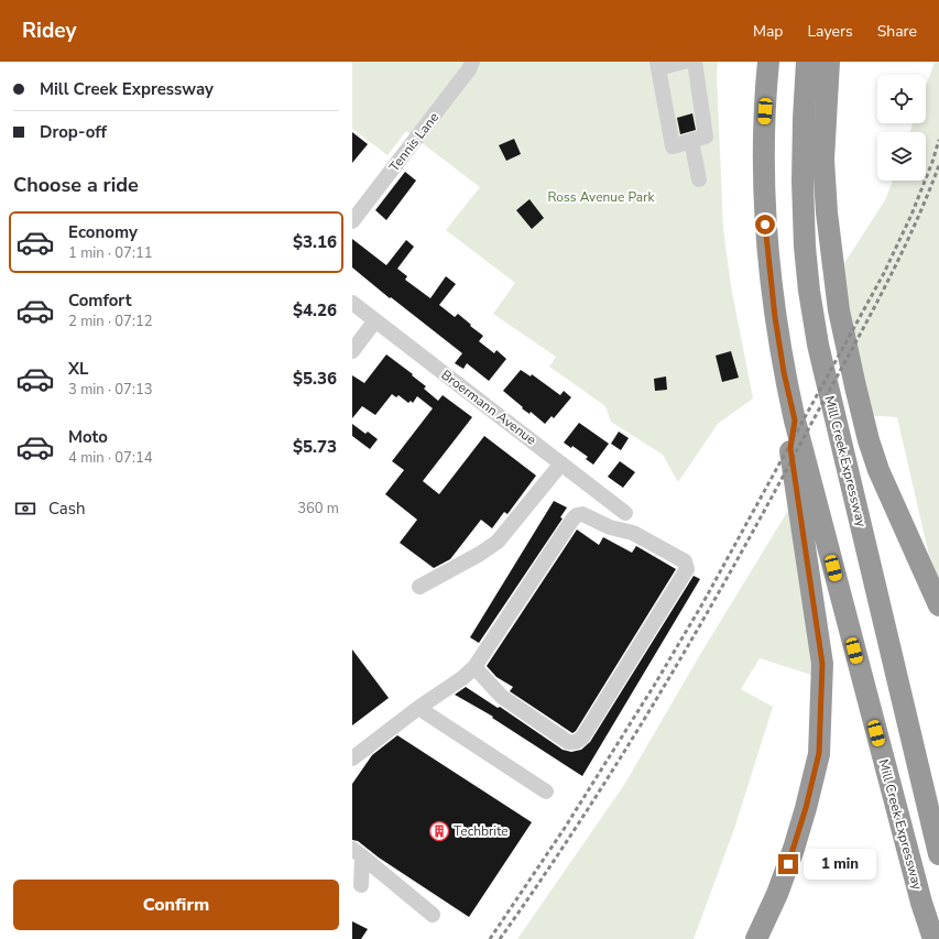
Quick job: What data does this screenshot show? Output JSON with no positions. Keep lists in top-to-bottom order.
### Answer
{
  "streets": {
    "highway": ["Mill Creek Expressway"],
    "street": ["Tennis Lane", "Broermann Avenue"]
  },
  "parks": ["Ross Avenue Park"],
  "places": {
    "building": ["Techbrite"]
  },
  "page": {
    "header": "Ridey",
    "nav": ["Map", "Layers", "Share"],
    "banner": ["Mill Creek Expressway", "Drop-off"],
    "heading": "Choose a ride",
    "list": [
      {
        "name": "Economy",
        "note": "1 min · 07:11",
        "value": "$3.16"
      },
      {
        "name": "Comfort",
        "note": "2 min · 07:12",
        "value": "$4.26"
      },
      {
        "name": "XL",
        "note": "3 min · 07:13",
        "value": "$5.36"
      },
      {
        "name": "Moto",
        "note": "4 min · 07:14",
        "value": "$5.73"
      }
    ],
    "pay": ["Cash", "360 m"],
    "bubble": "1 min",
    "buttons": "Confirm"
  }
}
